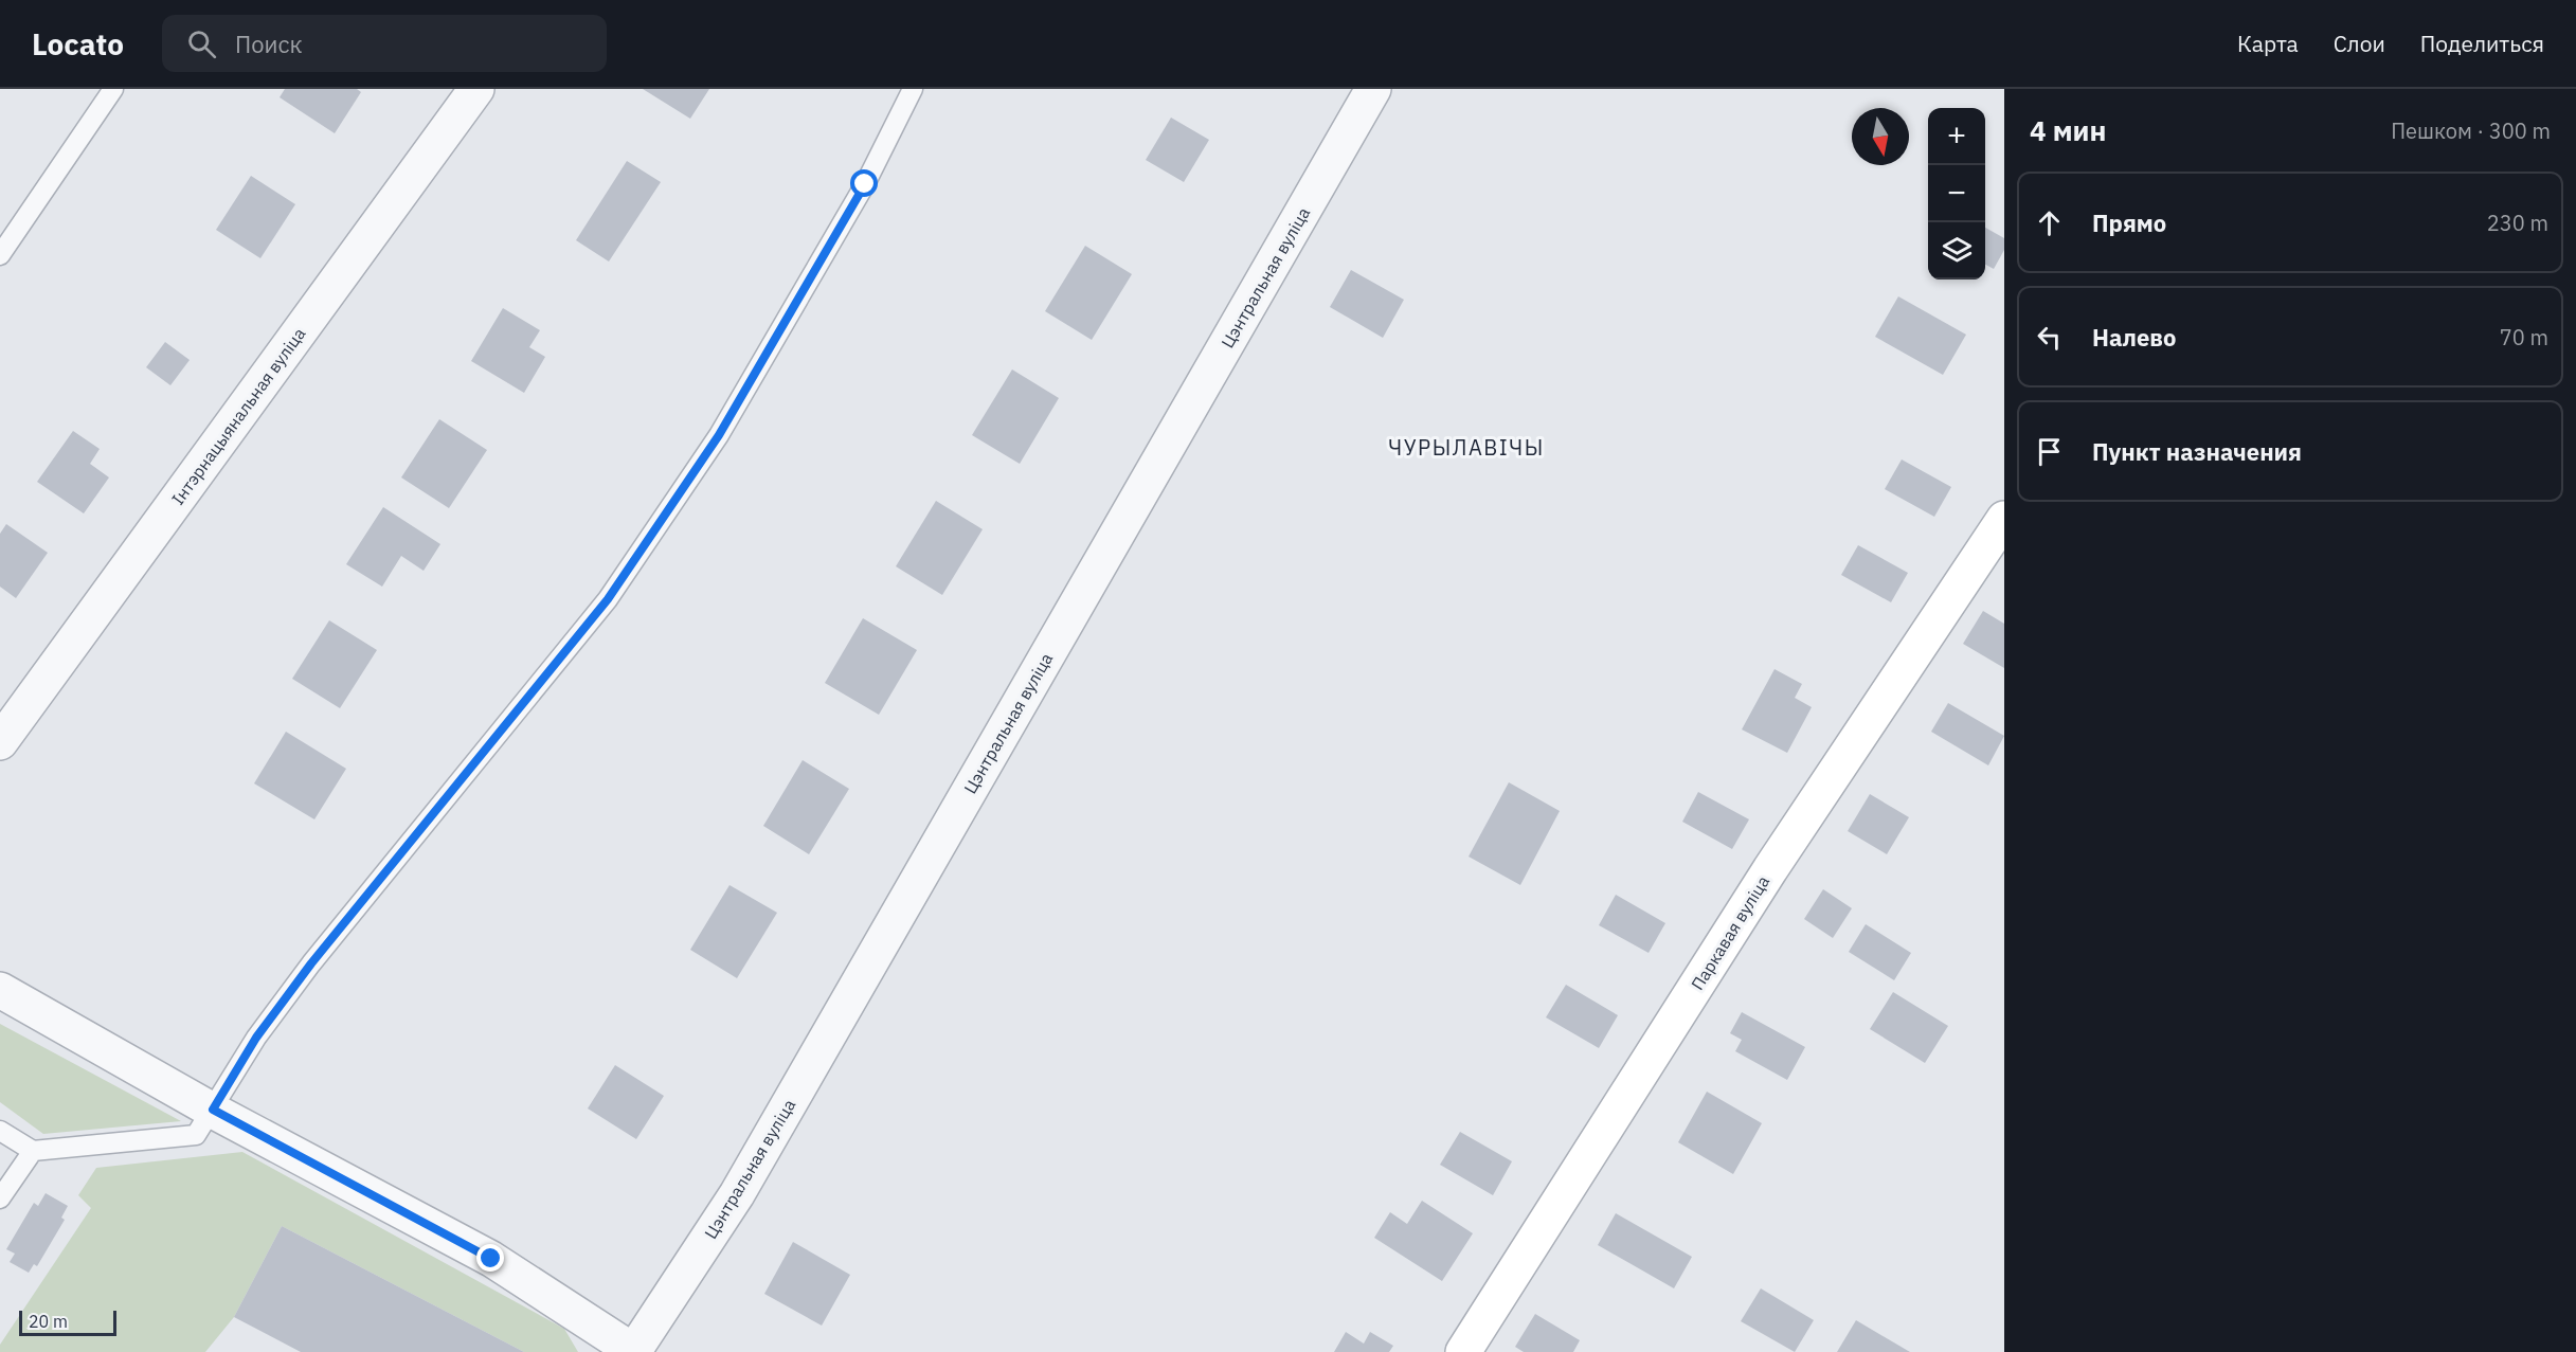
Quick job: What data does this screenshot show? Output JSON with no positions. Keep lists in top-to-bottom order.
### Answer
{
  "streets": {
    "street": ["Цэнтральная вуліца", "Інтэрнацыянальная вуліца", "Паркавая вуліца"]
  },
  "districts": ["ЧУРЫЛАВІЧЫ"],
  "scale_bar": "20 m",
  "north": "bottom",
  "page": {
    "header": "Locato",
    "search": "Поиск",
    "nav": ["Карта", "Слои", "Поделиться"],
    "heading": ["4 мин", "Пешком · 300 m"],
    "map_buttons": ["+", "−"],
    "list": [
      ["Прямо", "230 m"],
      ["Налево", "70 m"],
      "Пункт назначения"
    ],
    "scale": "20 m"
  }
}
